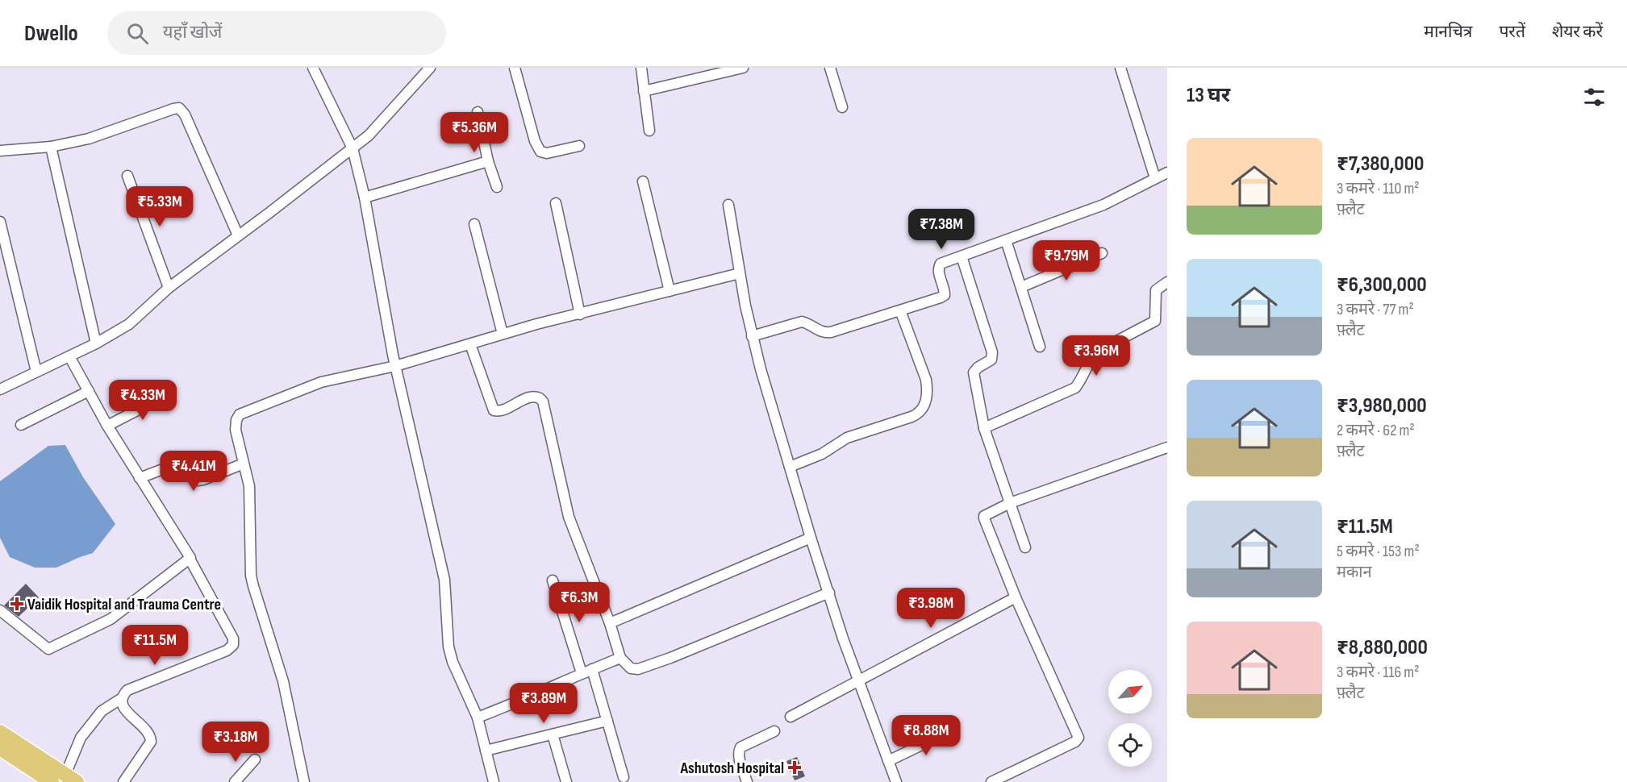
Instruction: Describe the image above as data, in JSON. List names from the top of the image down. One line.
{"places":{"health":["Vaidik Hospital and Trauma Centre","Ashutosh Hospital"]},"north":"top right","page":{"header":"Dwello","search":"यहाँ खोजें","nav":["मानचित्र","परतें","शेयर करें"],"heading":"13 घर","price":["₹5.36M","₹5.33M","₹7.38M","₹9.79M","₹3.96M","₹4.33M","₹4.41M","₹6.3M","₹3.98M","₹11.5M","₹3.89M","₹8.88M","₹3.18M"],"list":[{"name":"₹7,380,000","note":"3 कमरे · 110 m² · फ़्लैट"},{"name":"₹6,300,000","note":"3 कमरे · 77 m² · फ़्लैट"},{"name":"₹3,980,000","note":"2 कमरे · 62 m² · फ़्लैट"},{"name":"₹11.5M","note":"5 कमरे · 153 m² · मकान"},{"name":"₹8,880,000","note":"3 कमरे · 116 m² · फ़्लैट"}]}}
